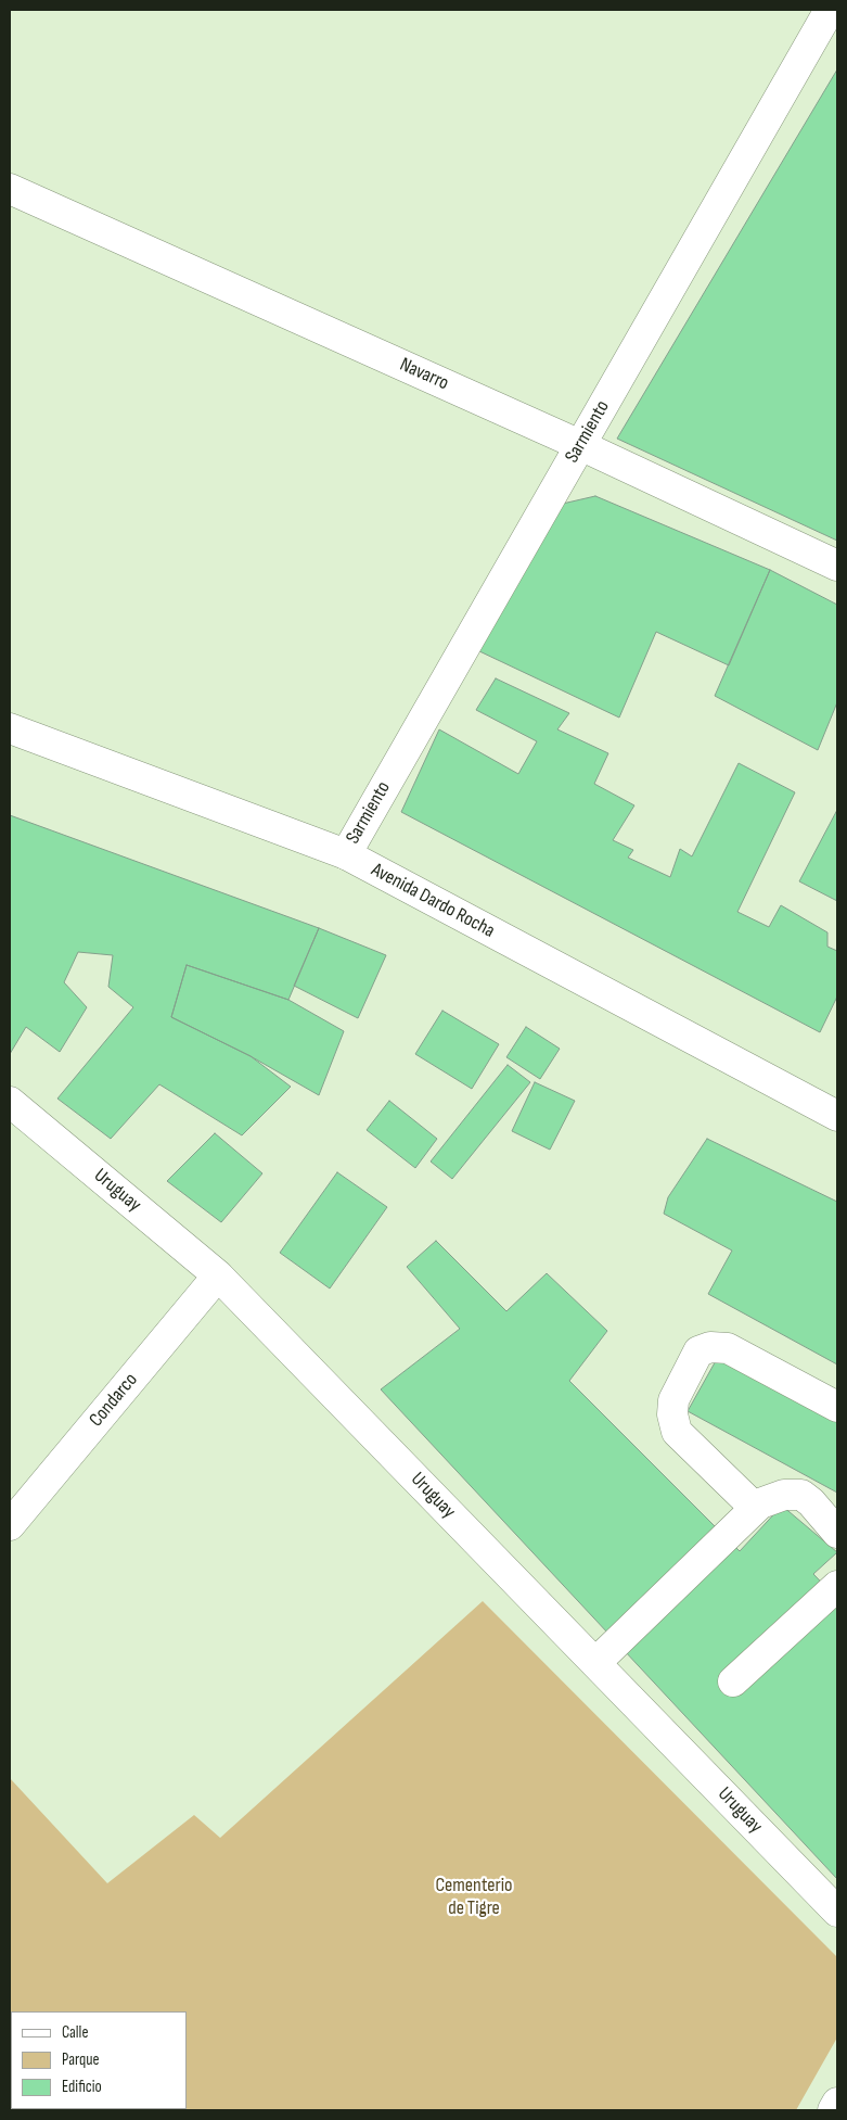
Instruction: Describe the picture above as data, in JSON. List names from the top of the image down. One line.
{"streets":{"street":["Navarro","Sarmiento","Avenida Dardo Rocha","Uruguay","Condarco"]},"crossings":[["Navarro","Sarmiento"],["Sarmiento","Avenida Dardo Rocha"],["Uruguay","Condarco"]],"parks":["Cementerio de Tigre"],"legend":["Calle","Parque","Edificio"]}
